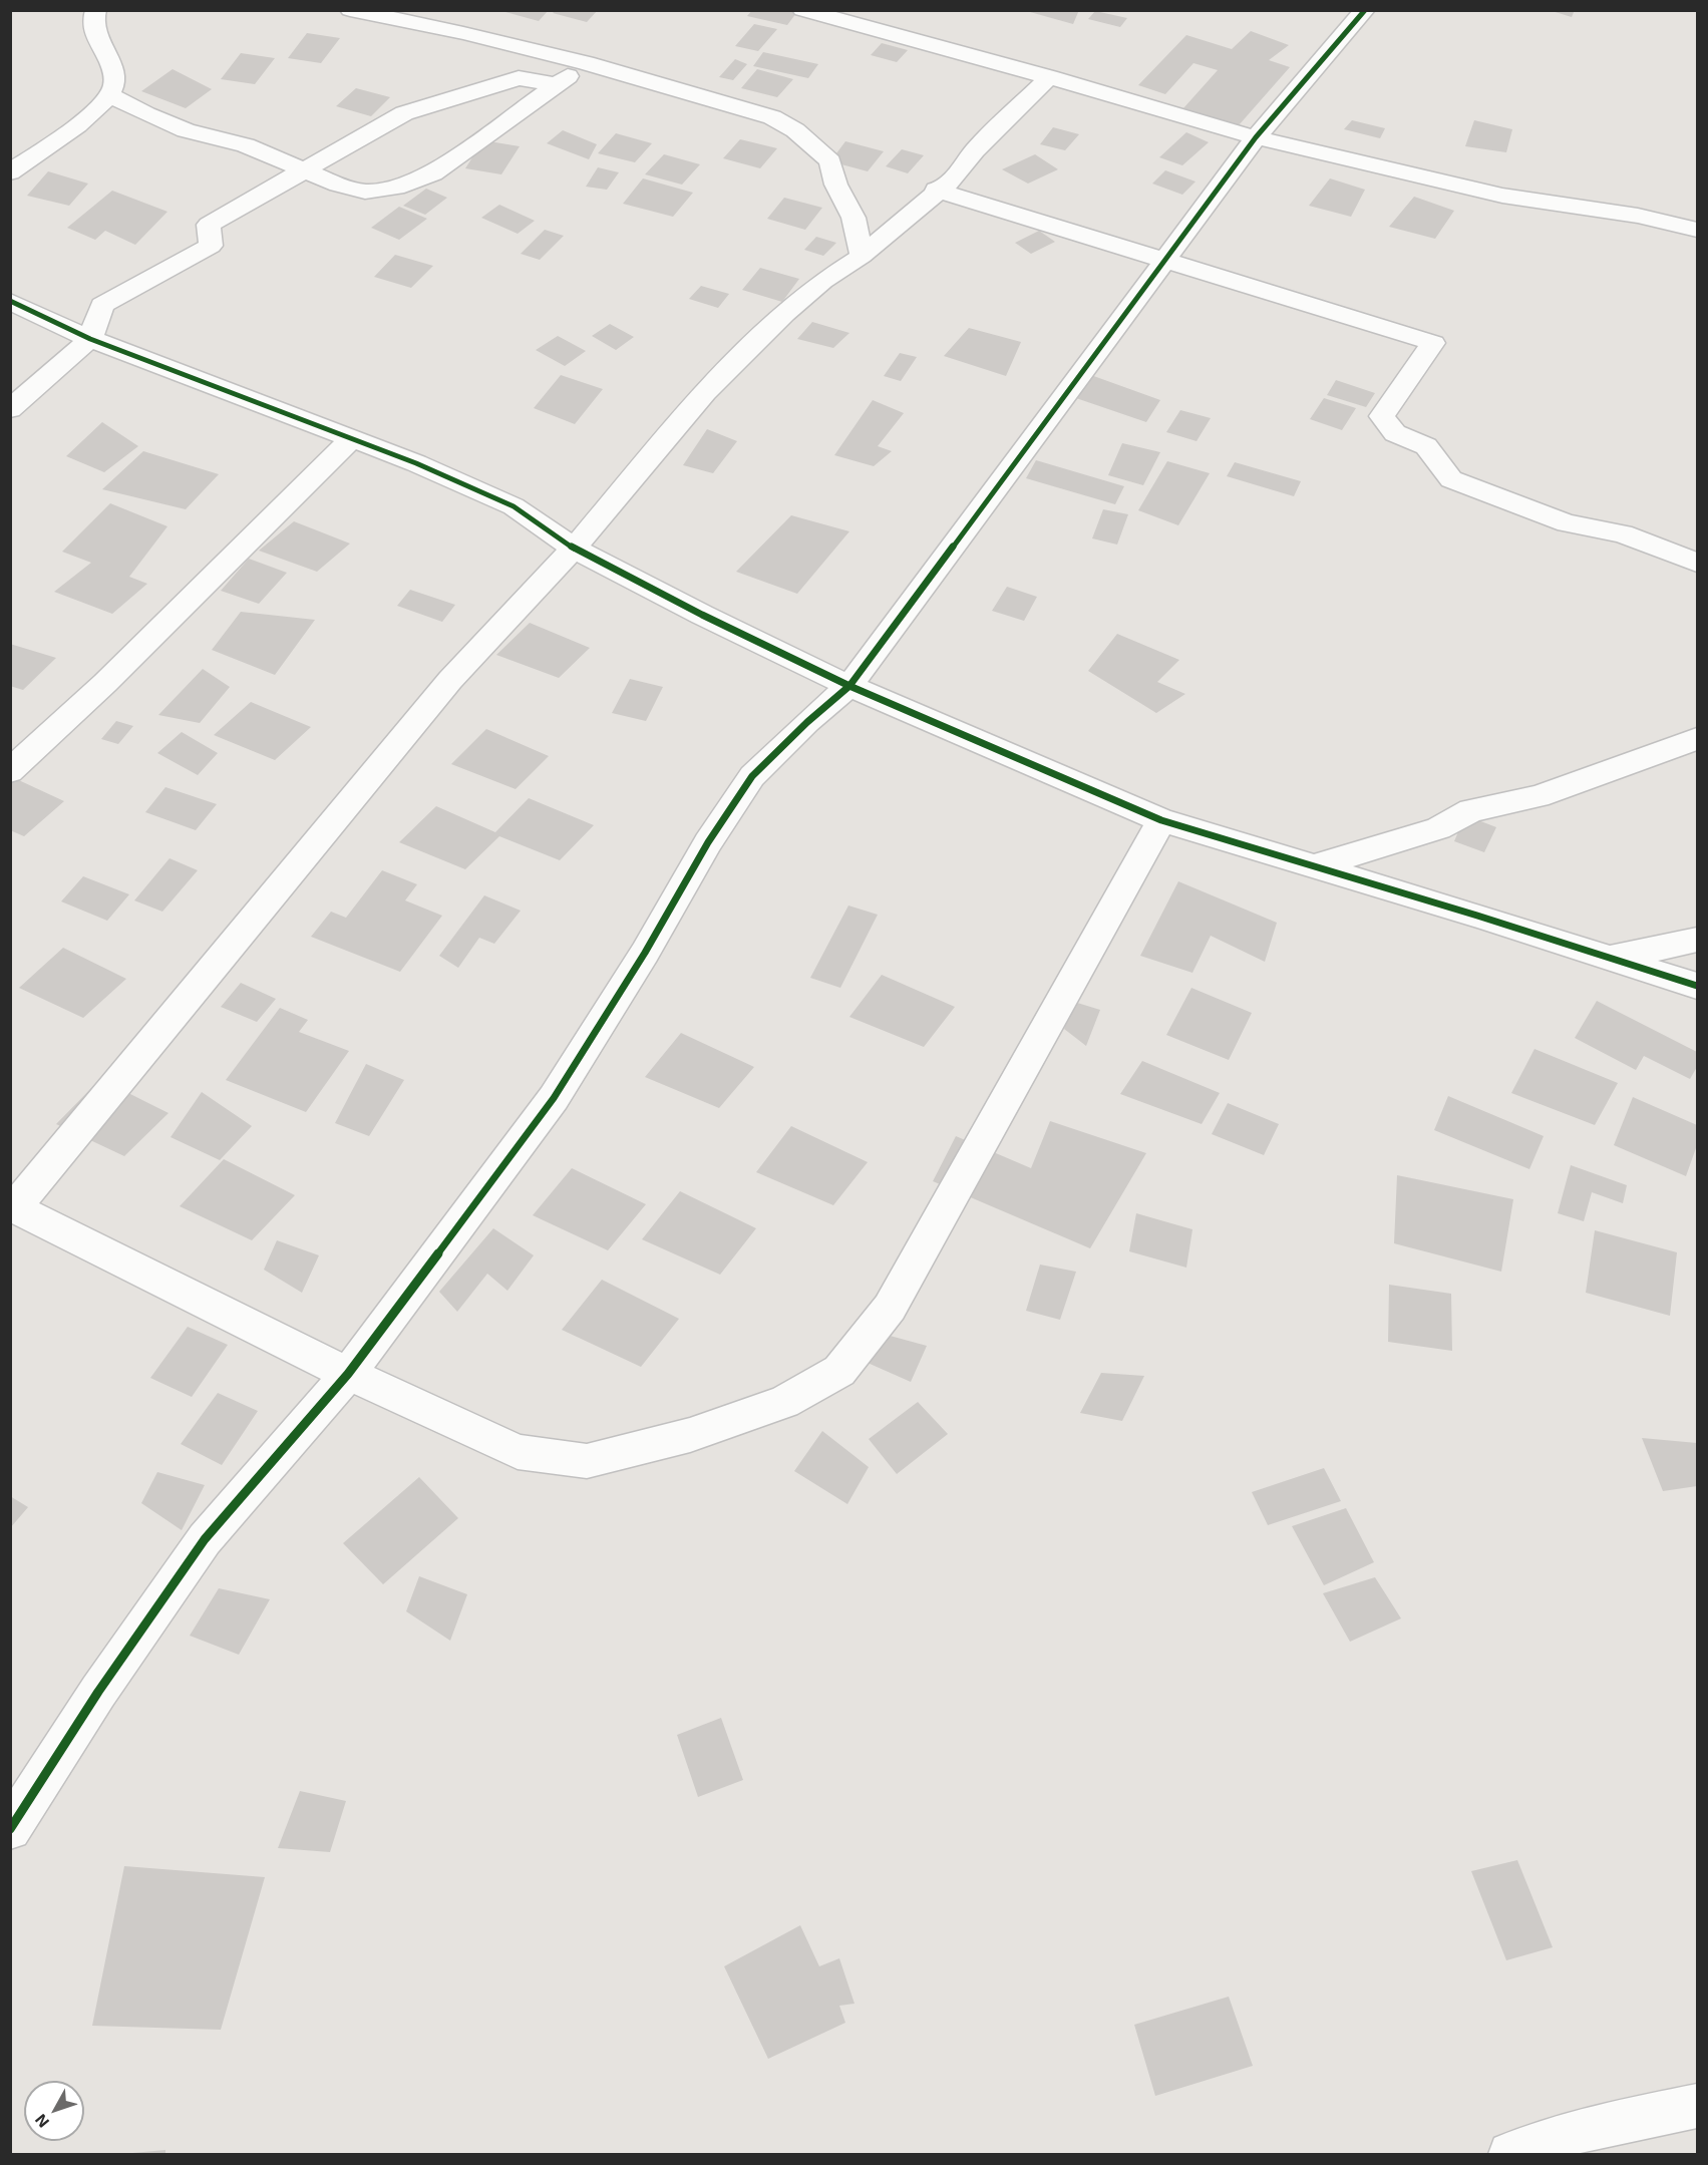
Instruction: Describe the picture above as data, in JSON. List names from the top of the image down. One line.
{"north":"bottom left"}
